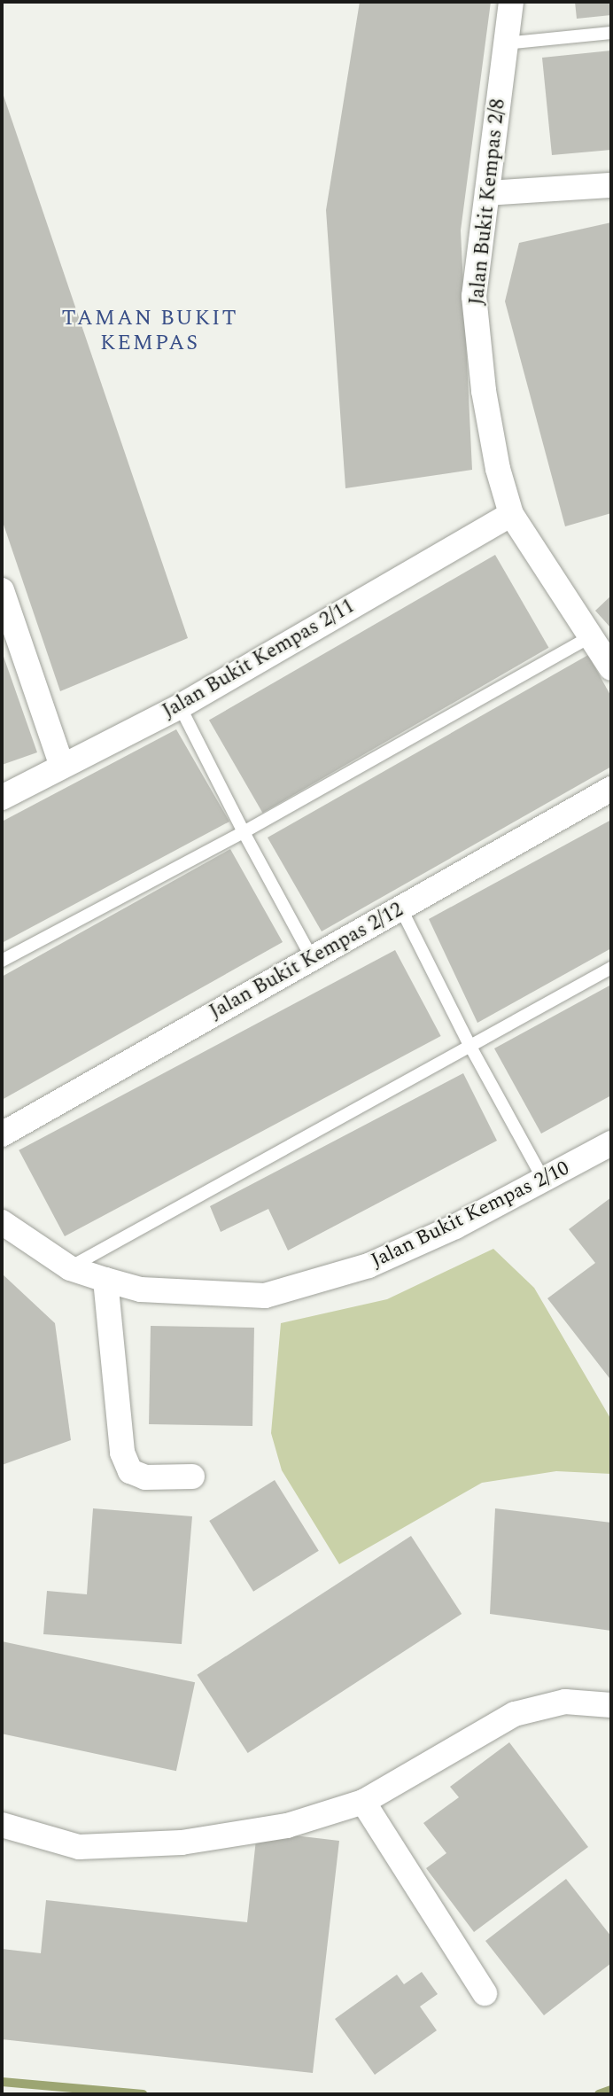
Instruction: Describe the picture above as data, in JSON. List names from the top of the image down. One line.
{"streets":{"street":["Jalan Bukit Kempas 2/8","Jalan Bukit Kempas 2/11","Jalan Bukit Kempas 2/12","Jalan Bukit Kempas 2/10"]},"crossings":[["Jalan Bukit Kempas 2/8","Jalan Bukit Kempas 2/11"]],"districts":["TAMAN BUKIT KEMPAS"]}
